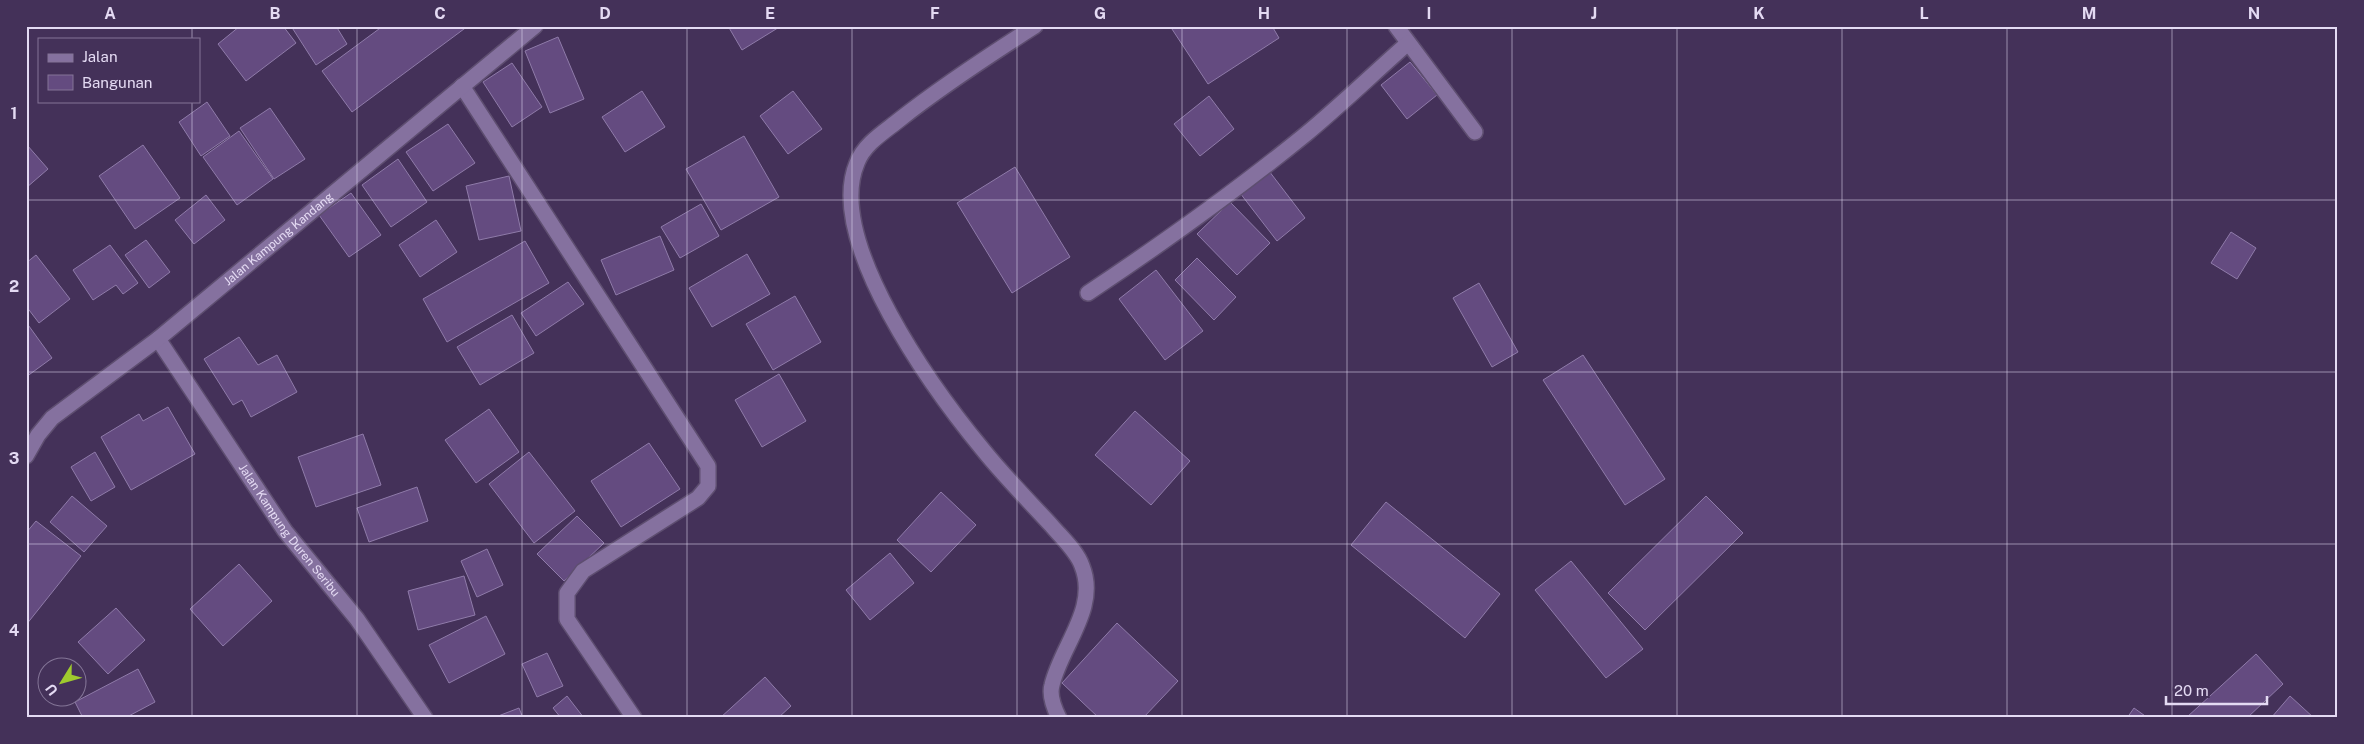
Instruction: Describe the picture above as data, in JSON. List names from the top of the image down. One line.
{"streets":{"street":["Jalan Kampung Kandang","Jalan Kampung Duren Seribu"]},"crossings":[["Jalan Kampung Kandang","Jalan Kampung Duren Seribu"]],"legend":["Jalan","Bangunan"],"scale_bar":"20 m","north":"bottom left","grid":{"columns":["A","B","C","D","E","F","G","H","I","J","K","L","M","N"],"rows":["1","2","3","4"]}}
